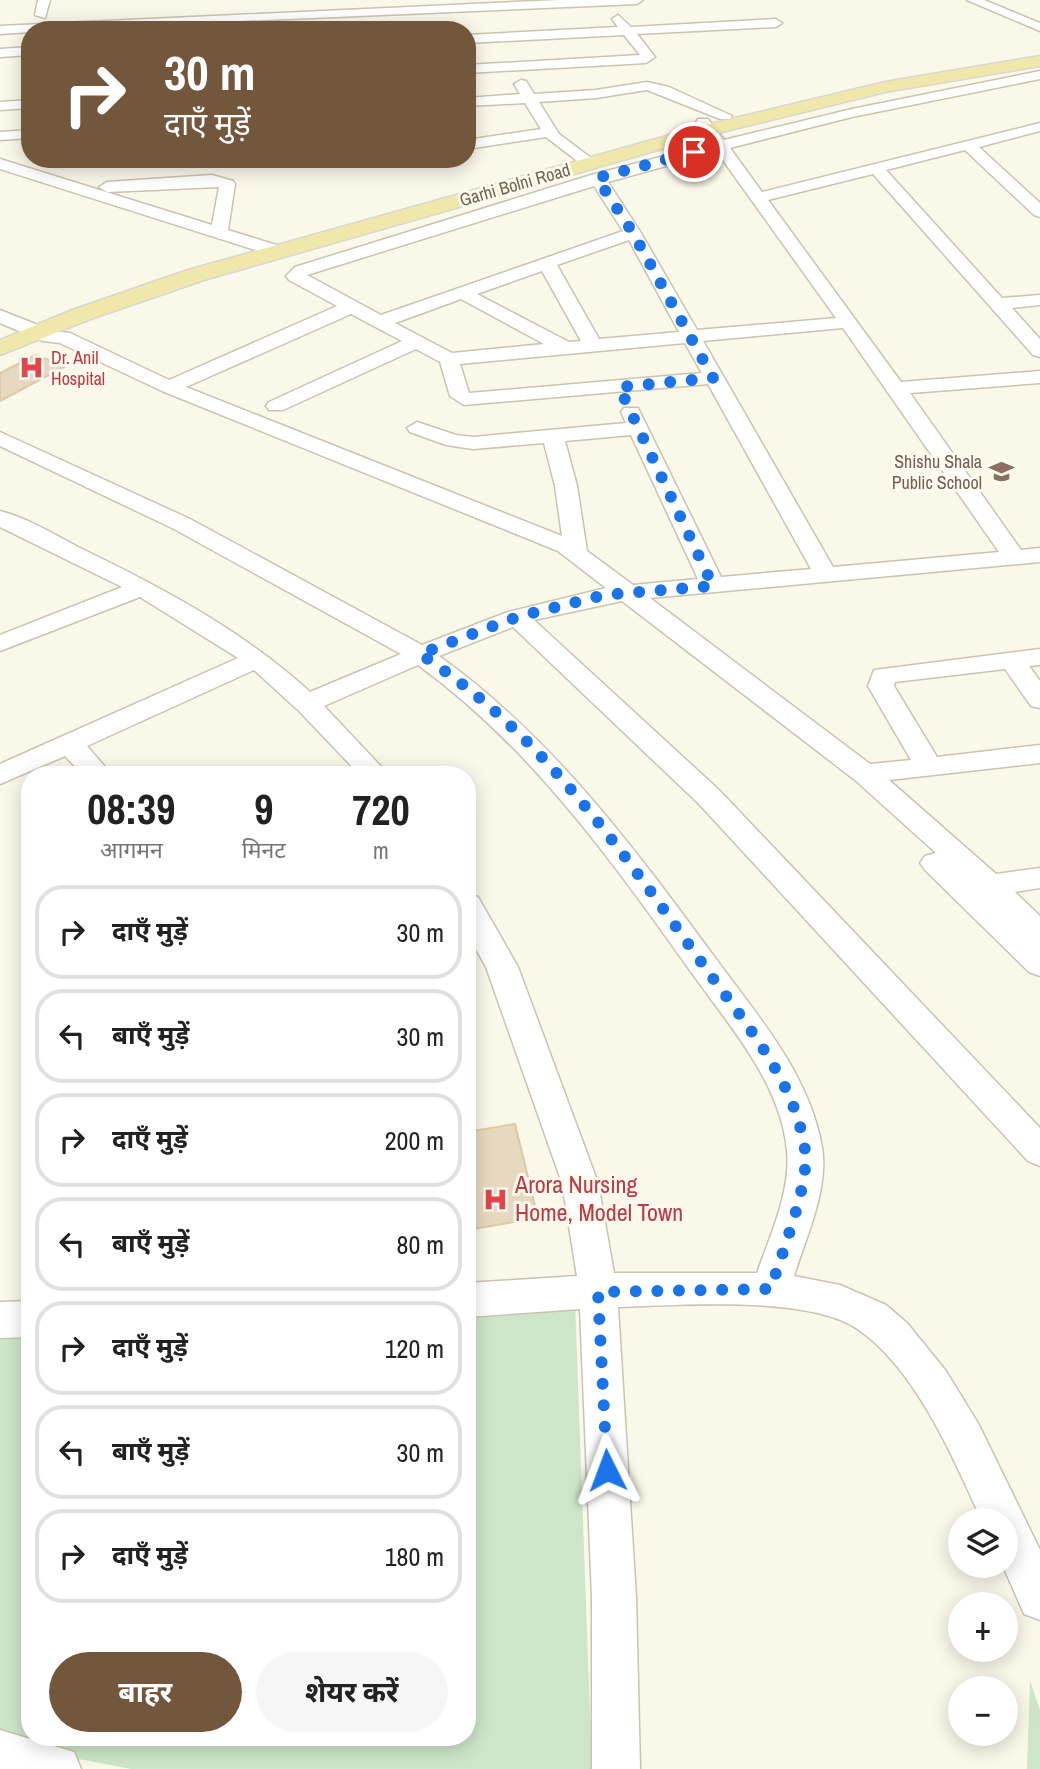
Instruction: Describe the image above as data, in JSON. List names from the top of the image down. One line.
{"streets":{"main road":["Garhi Bolni Road"]},"places":{"hospital":["Dr. Anil Hospital","Arora Nursing Home, Model Town"],"school or university":["Shishu Shala Public School"]},"page":{"turn":["30 m","दाएँ मुड़ें"],"eta":["08:39","आगमन","9","मिनट","720","m"],"list":[{"name":"दाएँ मुड़ें","value":"30 m"},{"name":"बाएँ मुड़ें","value":"30 m"},{"name":"दाएँ मुड़ें","value":"200 m"},{"name":"बाएँ मुड़ें","value":"80 m"},{"name":"दाएँ मुड़ें","value":"120 m"},{"name":"बाएँ मुड़ें","value":"30 m"},{"name":"दाएँ मुड़ें","value":"180 m"}],"map_buttons":["+","−"],"buttons":["बाहर","शेयर करें"]}}
